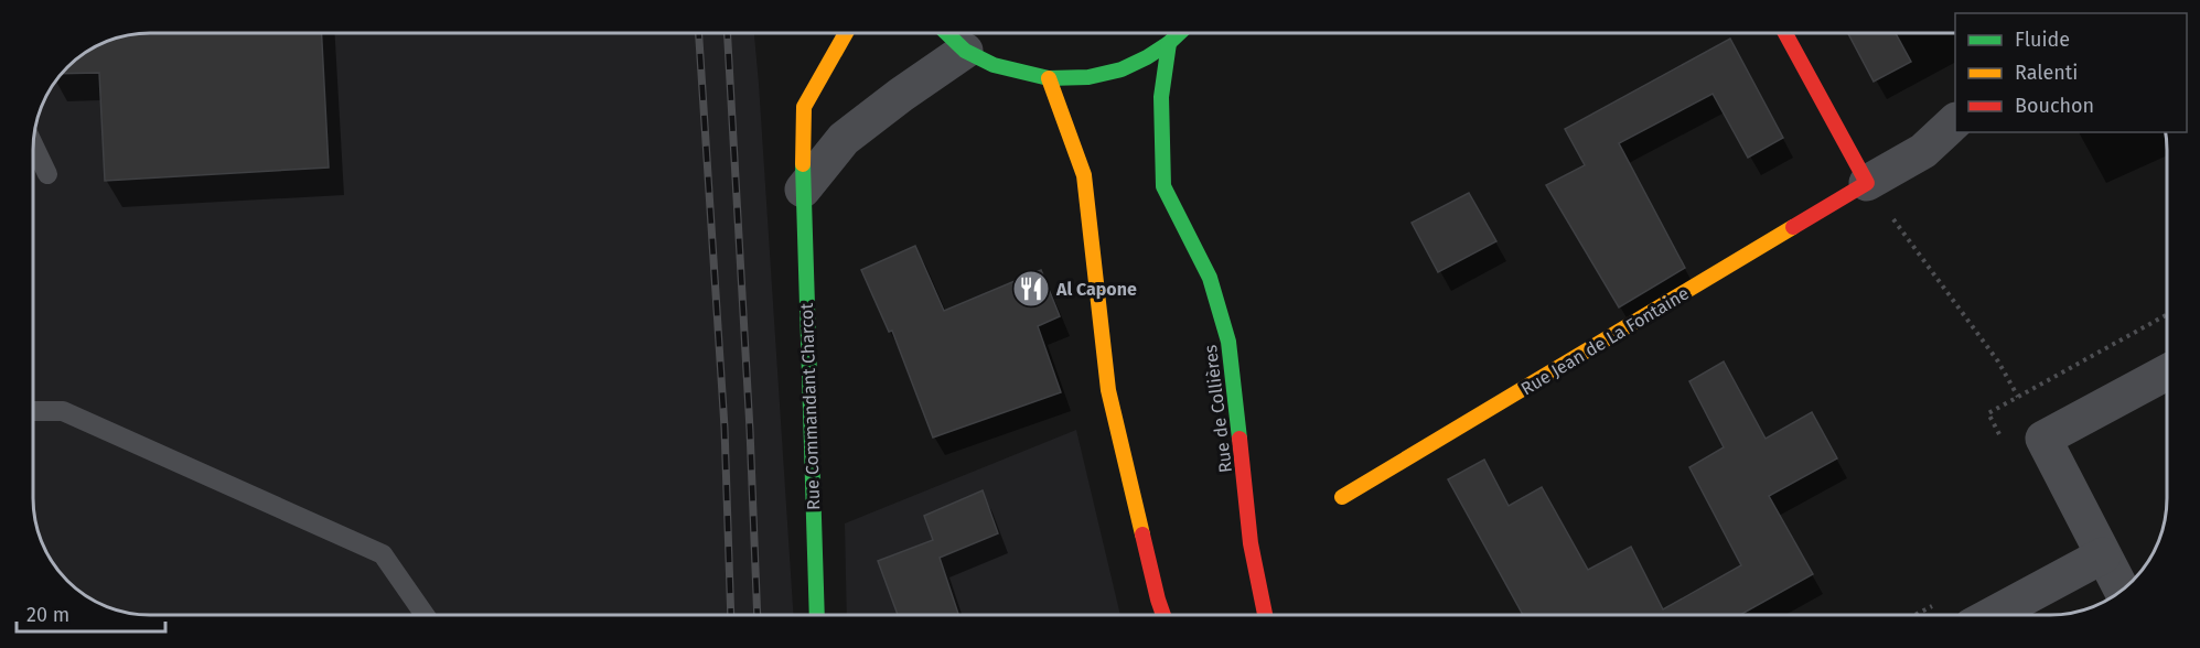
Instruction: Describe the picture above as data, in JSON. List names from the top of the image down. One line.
{"streets":{"main road":["Rue Jean de La Fontaine","Rue Commandant Charcot","Rue de Collières"]},"places":{"restaurant":["Al Capone"]},"legend":["Fluide","Ralenti","Bouchon"],"scale_bar":"20 m"}
